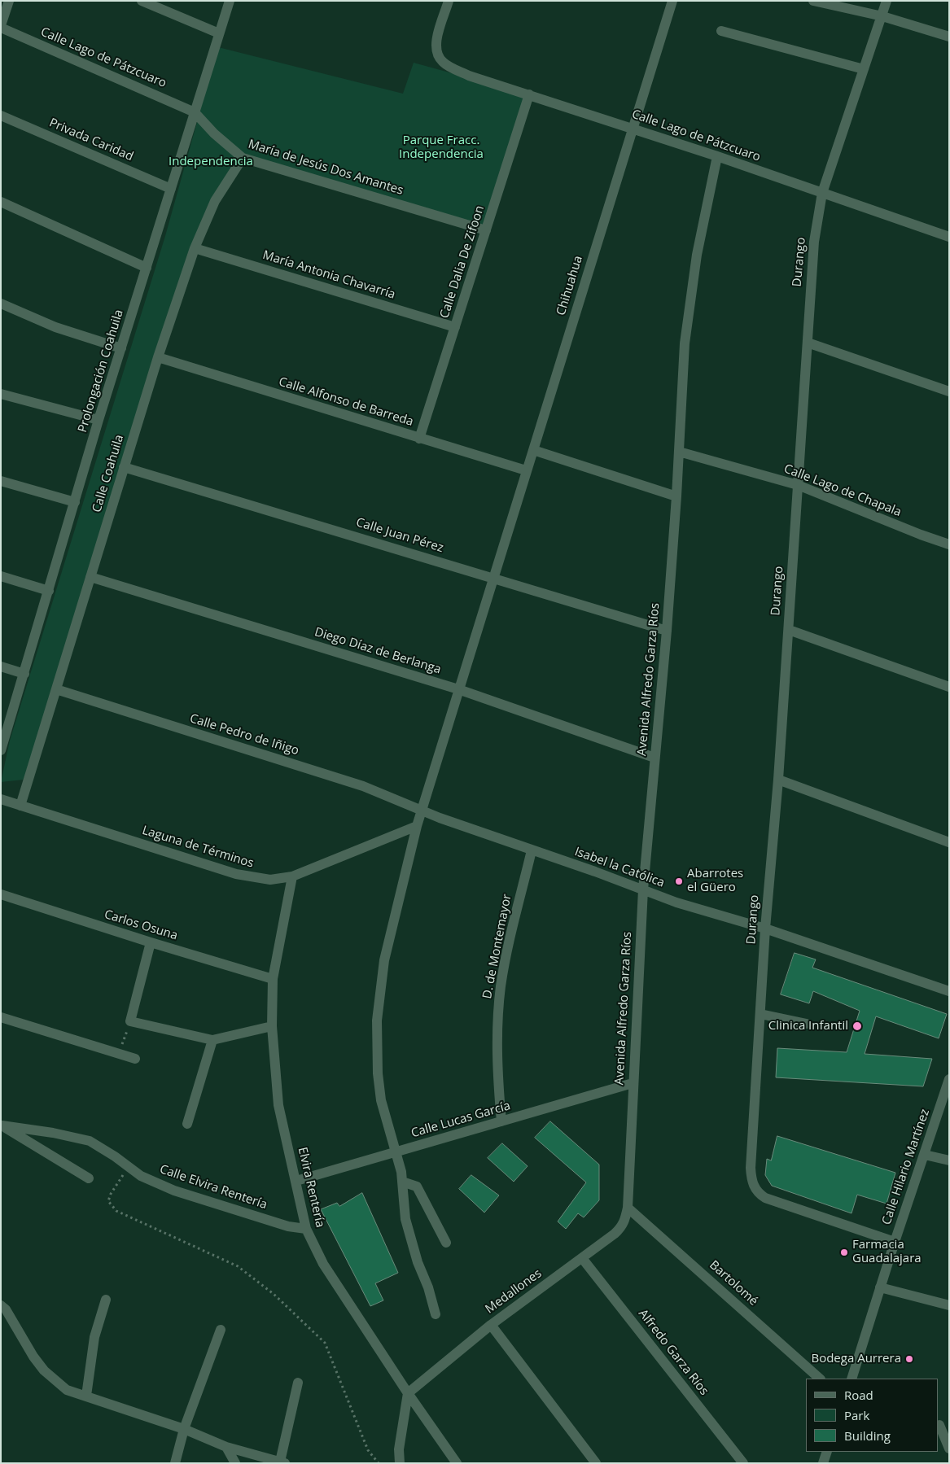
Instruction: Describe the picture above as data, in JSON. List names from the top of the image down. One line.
{"streets":{"street":["Calle Lago de Pátzcuaro","Privada Caridad","María de Jesús Dos Amantes","Calle Dalia De Zifoon","Durango","María Antonia Chavarría","Chihuahua","Prolongación Coahuila","Calle Alfonso de Barreda","Calle Coahuila","Calle Lago de Chapala","Calle Juan Pérez","Diego Díaz de Berlanga","Avenida Alfredo Garza Ríos","Calle Pedro de Iñigo","Laguna de Términos","Isabel la Católica","Carlos Osuna","D. de Montemayor","Calle Lucas García","Calle Hilario Martínez","Calle Elvira Rentería","Elvira Rentería","Bartolomé","Medallones","Alfredo Garza Ríos"]},"crossings":[["Calle Lago de Pátzcuaro","María de Jesús Dos Amantes"],["Calle Lago de Pátzcuaro","Calle Dalia De Zifoon"],["Calle Lago de Pátzcuaro","Durango"],["Calle Lago de Pátzcuaro","Chihuahua"],["Calle Lago de Pátzcuaro","Prolongación Coahuila"],["Calle Lago de Pátzcuaro","Avenida Alfredo Garza Ríos"],["Privada Caridad","Prolongación Coahuila"],["María de Jesús Dos Amantes","Calle Dalia De Zifoon"],["María de Jesús Dos Amantes","Prolongación Coahuila"],["María de Jesús Dos Amantes","Calle Coahuila"],["Calle Dalia De Zifoon","María Antonia Chavarría"],["Calle Dalia De Zifoon","Calle Alfonso de Barreda"],["Durango","Calle Lago de Chapala"],["Durango","Isabel la Católica"],["Durango","Calle Hilario Martínez"],["María Antonia Chavarría","Calle Coahuila"],["Chihuahua","Calle Alfonso de Barreda"],["Chihuahua","Calle Juan Pérez"],["Chihuahua","Diego Díaz de Berlanga"],["Chihuahua","Calle Pedro de Iñigo"],["Chihuahua","Isabel la Católica"],["Calle Alfonso de Barreda","Calle Coahuila"],["Calle Coahuila","Calle Juan Pérez"],["Calle Coahuila","Diego Díaz de Berlanga"],["Calle Coahuila","Calle Pedro de Iñigo"],["Calle Coahuila","Laguna de Términos"],["Calle Lago de Chapala","Avenida Alfredo Garza Ríos"],["Calle Juan Pérez","Avenida Alfredo Garza Ríos"],["Diego Díaz de Berlanga","Avenida Alfredo Garza Ríos"],["Avenida Alfredo Garza Ríos","Isabel la Católica"],["Avenida Alfredo Garza Ríos","Calle Lucas García"],["Avenida Alfredo Garza Ríos","Bartolomé"],["Avenida Alfredo Garza Ríos","Medallones"],["Calle Pedro de Iñigo","Isabel la Católica"],["Laguna de Términos","Elvira Rentería"],["Isabel la Católica","D. de Montemayor"],["Carlos Osuna","Elvira Rentería"],["D. de Montemayor","Calle Lucas García"],["Calle Lucas García","Elvira Rentería"],["Calle Elvira Rentería","Elvira Rentería"],["Elvira Rentería","Medallones"],["Bartolomé","Medallones"],["Medallones","Alfredo Garza Ríos"]],"parks":["Parque Fracc. Independencia","Independencia"],"places":["Abarrotes el Güero","Clinica Infantil","Farmacia Guadalajara","Bodega Aurrera"],"legend":["Road","Park","Building"]}
